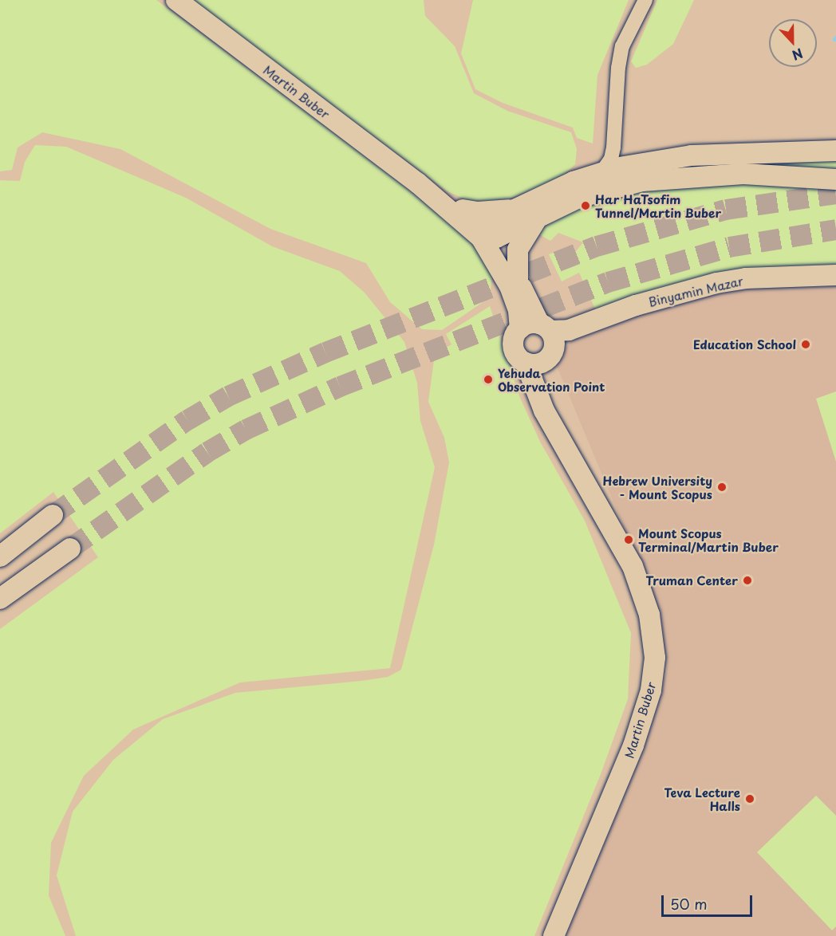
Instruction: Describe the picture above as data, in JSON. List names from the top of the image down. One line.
{"streets":{"street":["Martin Buber","Binyamin Mazar"]},"crossings":[["Martin Buber","Binyamin Mazar"]],"places":["Har HaTsofim Tunnel/Martin Buber","Education School","Yehuda Observation Point","Hebrew University - Mount Scopus","Mount Scopus Terminal/Martin Buber","Truman Center","Teva Lecture Halls"],"scale_bar":"50 m","north":"bottom"}
